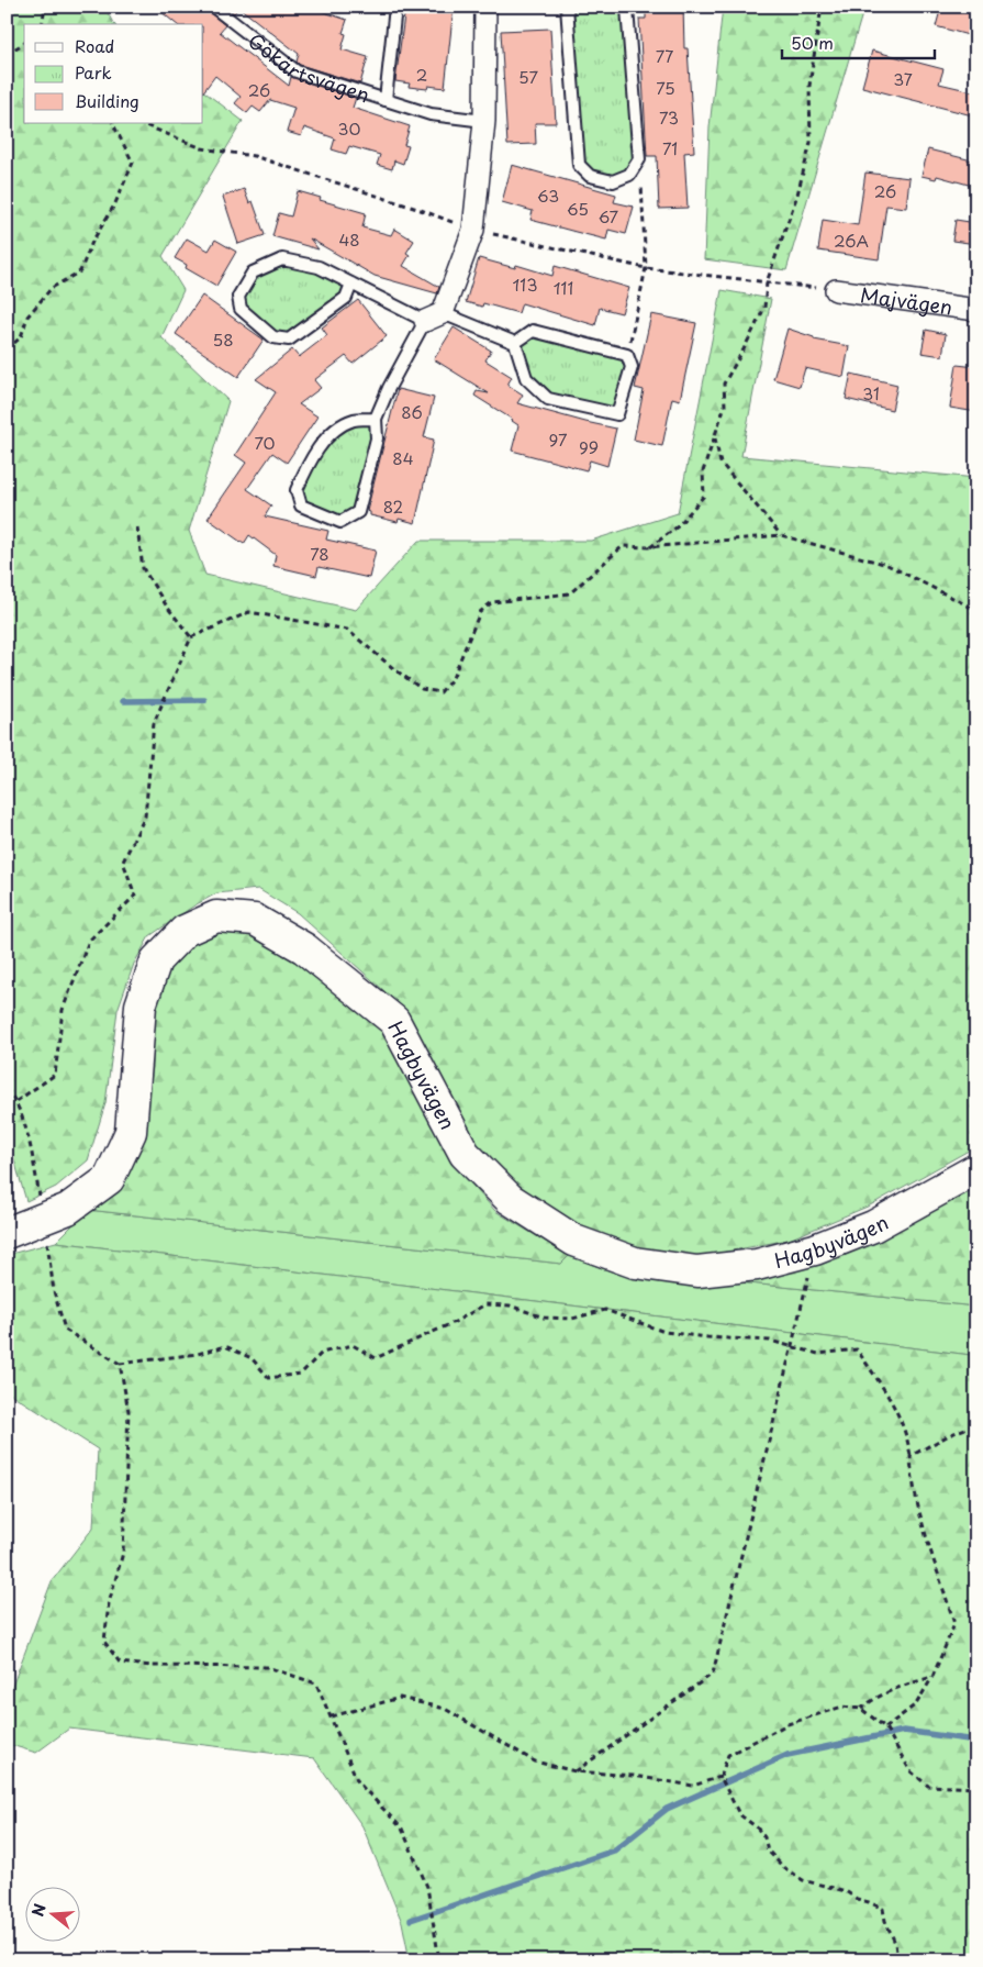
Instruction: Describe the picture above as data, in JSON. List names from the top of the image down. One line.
{"streets":{"street":["Majvägen","Hagbyvägen"],"lane":["Gökärtsvägen"]},"house_numbers":["77","2","57","37","75","26","73","30","71","26","63","65","67","48","26A","113","111","58","31","86","97","70","99","84","82","78"],"legend":["Road","Park","Building"],"scale_bar":"50 m","north":"left"}
